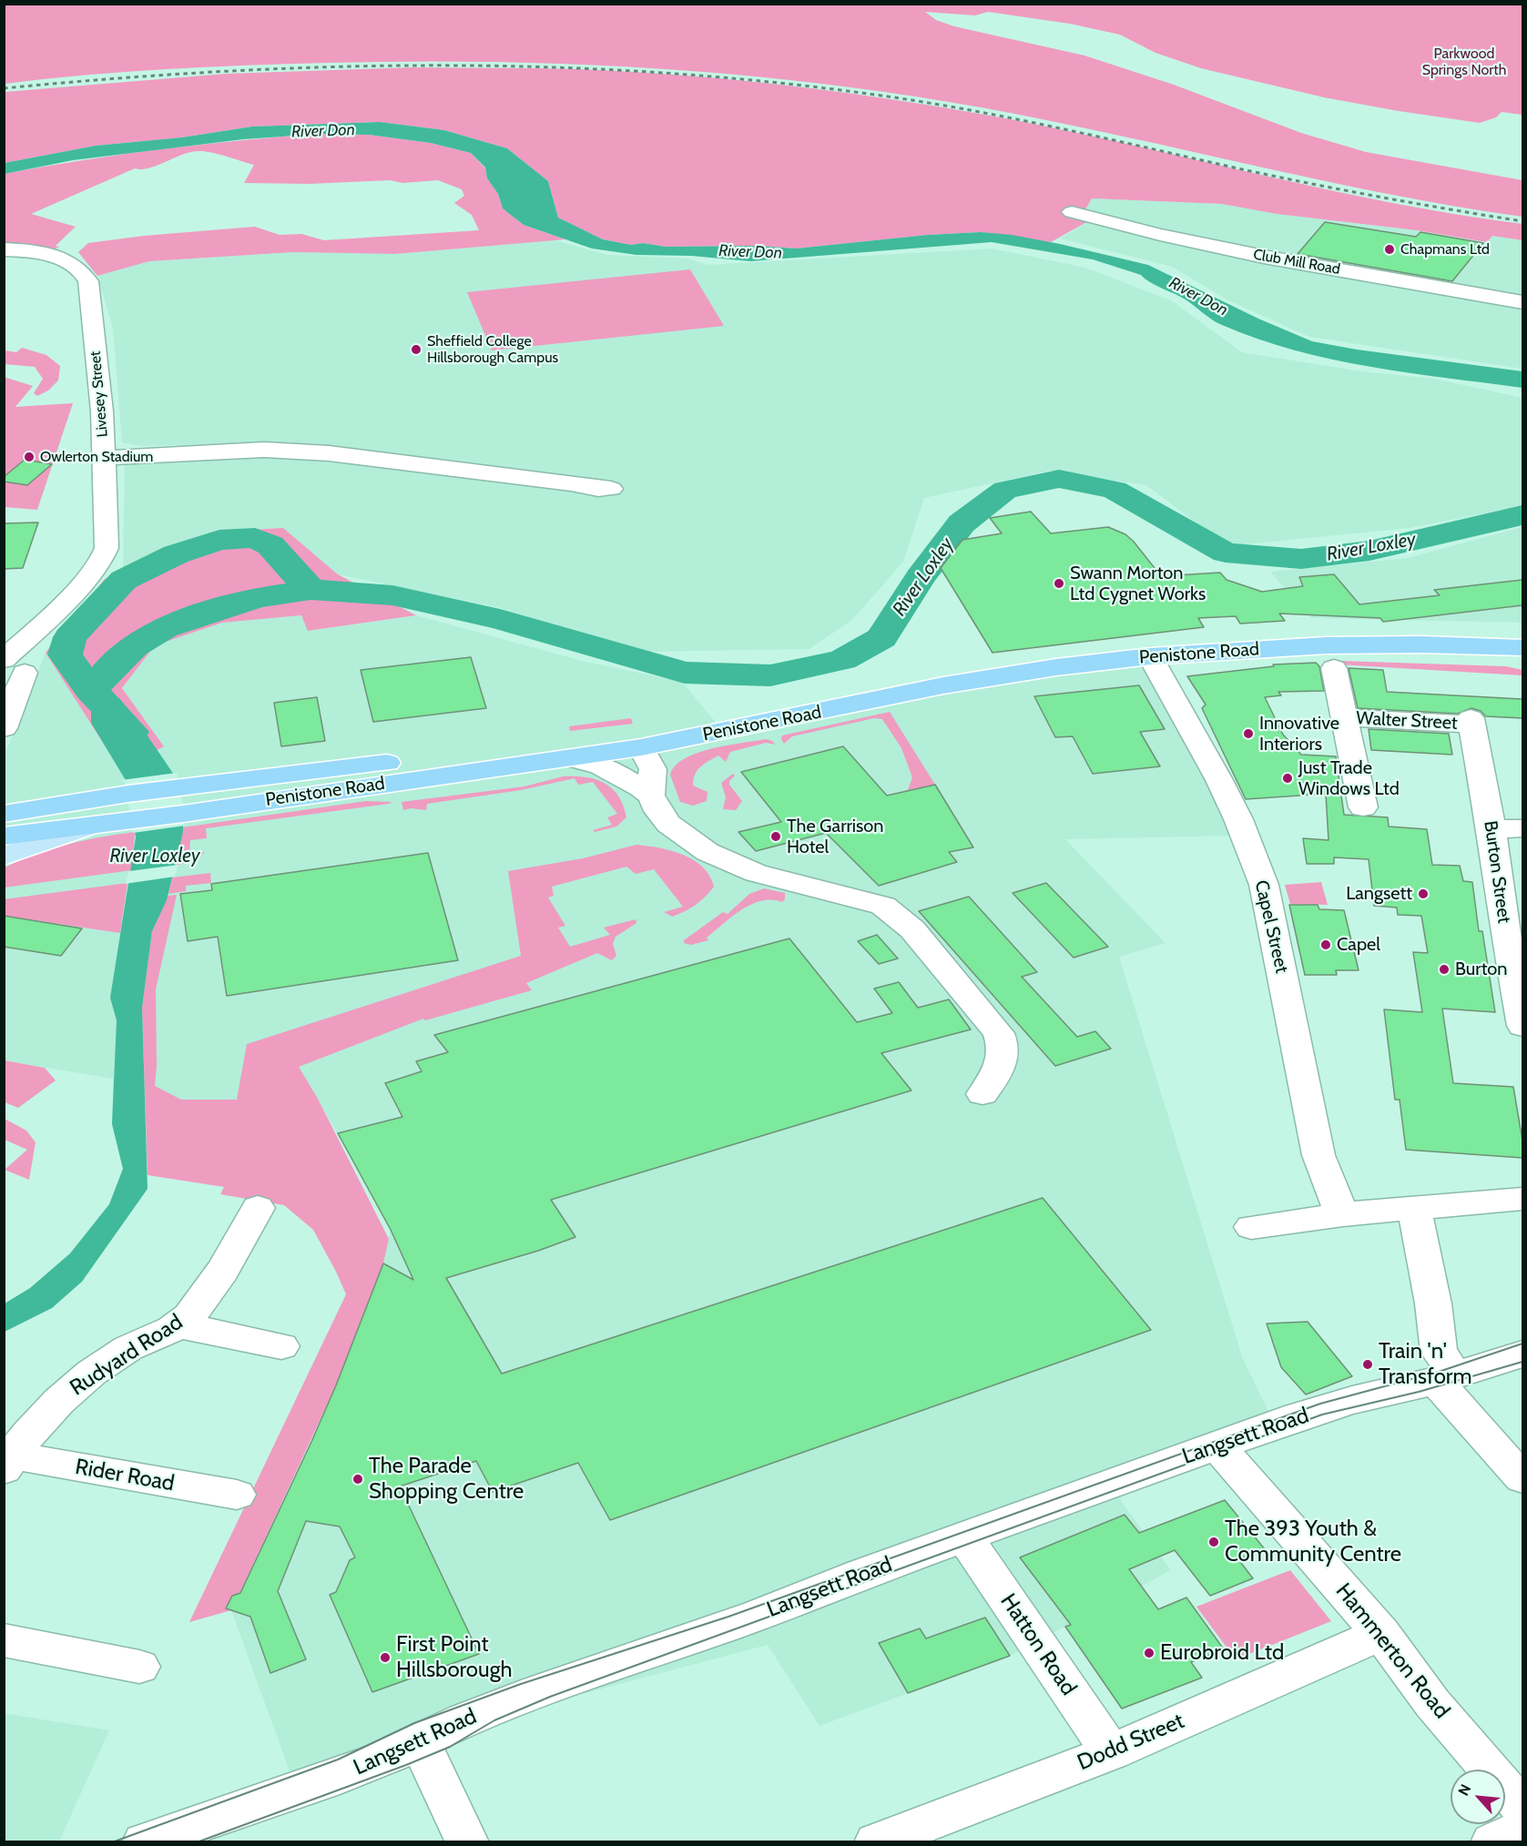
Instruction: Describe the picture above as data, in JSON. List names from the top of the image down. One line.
{"streets":{"highway":["Penistone Road"],"street":["Club Mill Road","Livesey Street","Walter Street","Burton Street","Capel Street","Rudyard Road","Langsett Road","Rider Road","Hatton Road","Hammerton Road","Dodd Street"]},"crossings":[["Penistone Road","Capel Street"],["Walter Street","Burton Street"],["Rudyard Road","Rider Road"],["Langsett Road","Hatton Road"],["Langsett Road","Hammerton Road"],["Hatton Road","Dodd Street"],["Hammerton Road","Dodd Street"]],"water":["River Don","River Loxley"],"parks":["Parkwood Springs North"],"places":["Chapmans Ltd","Sheffield College Hillsborough Campus","Owlerton Stadium","Swann Morton Ltd Cygnet Works","Innovative Interiors","Just Trade Windows Ltd","The Garrison Hotel","Langsett","Capel","Burton","Train 'n' Transform","The Parade Shopping Centre","The 393 Youth & Community Centre","Eurobroid Ltd","First Point Hillsborough"],"north":"top left"}
